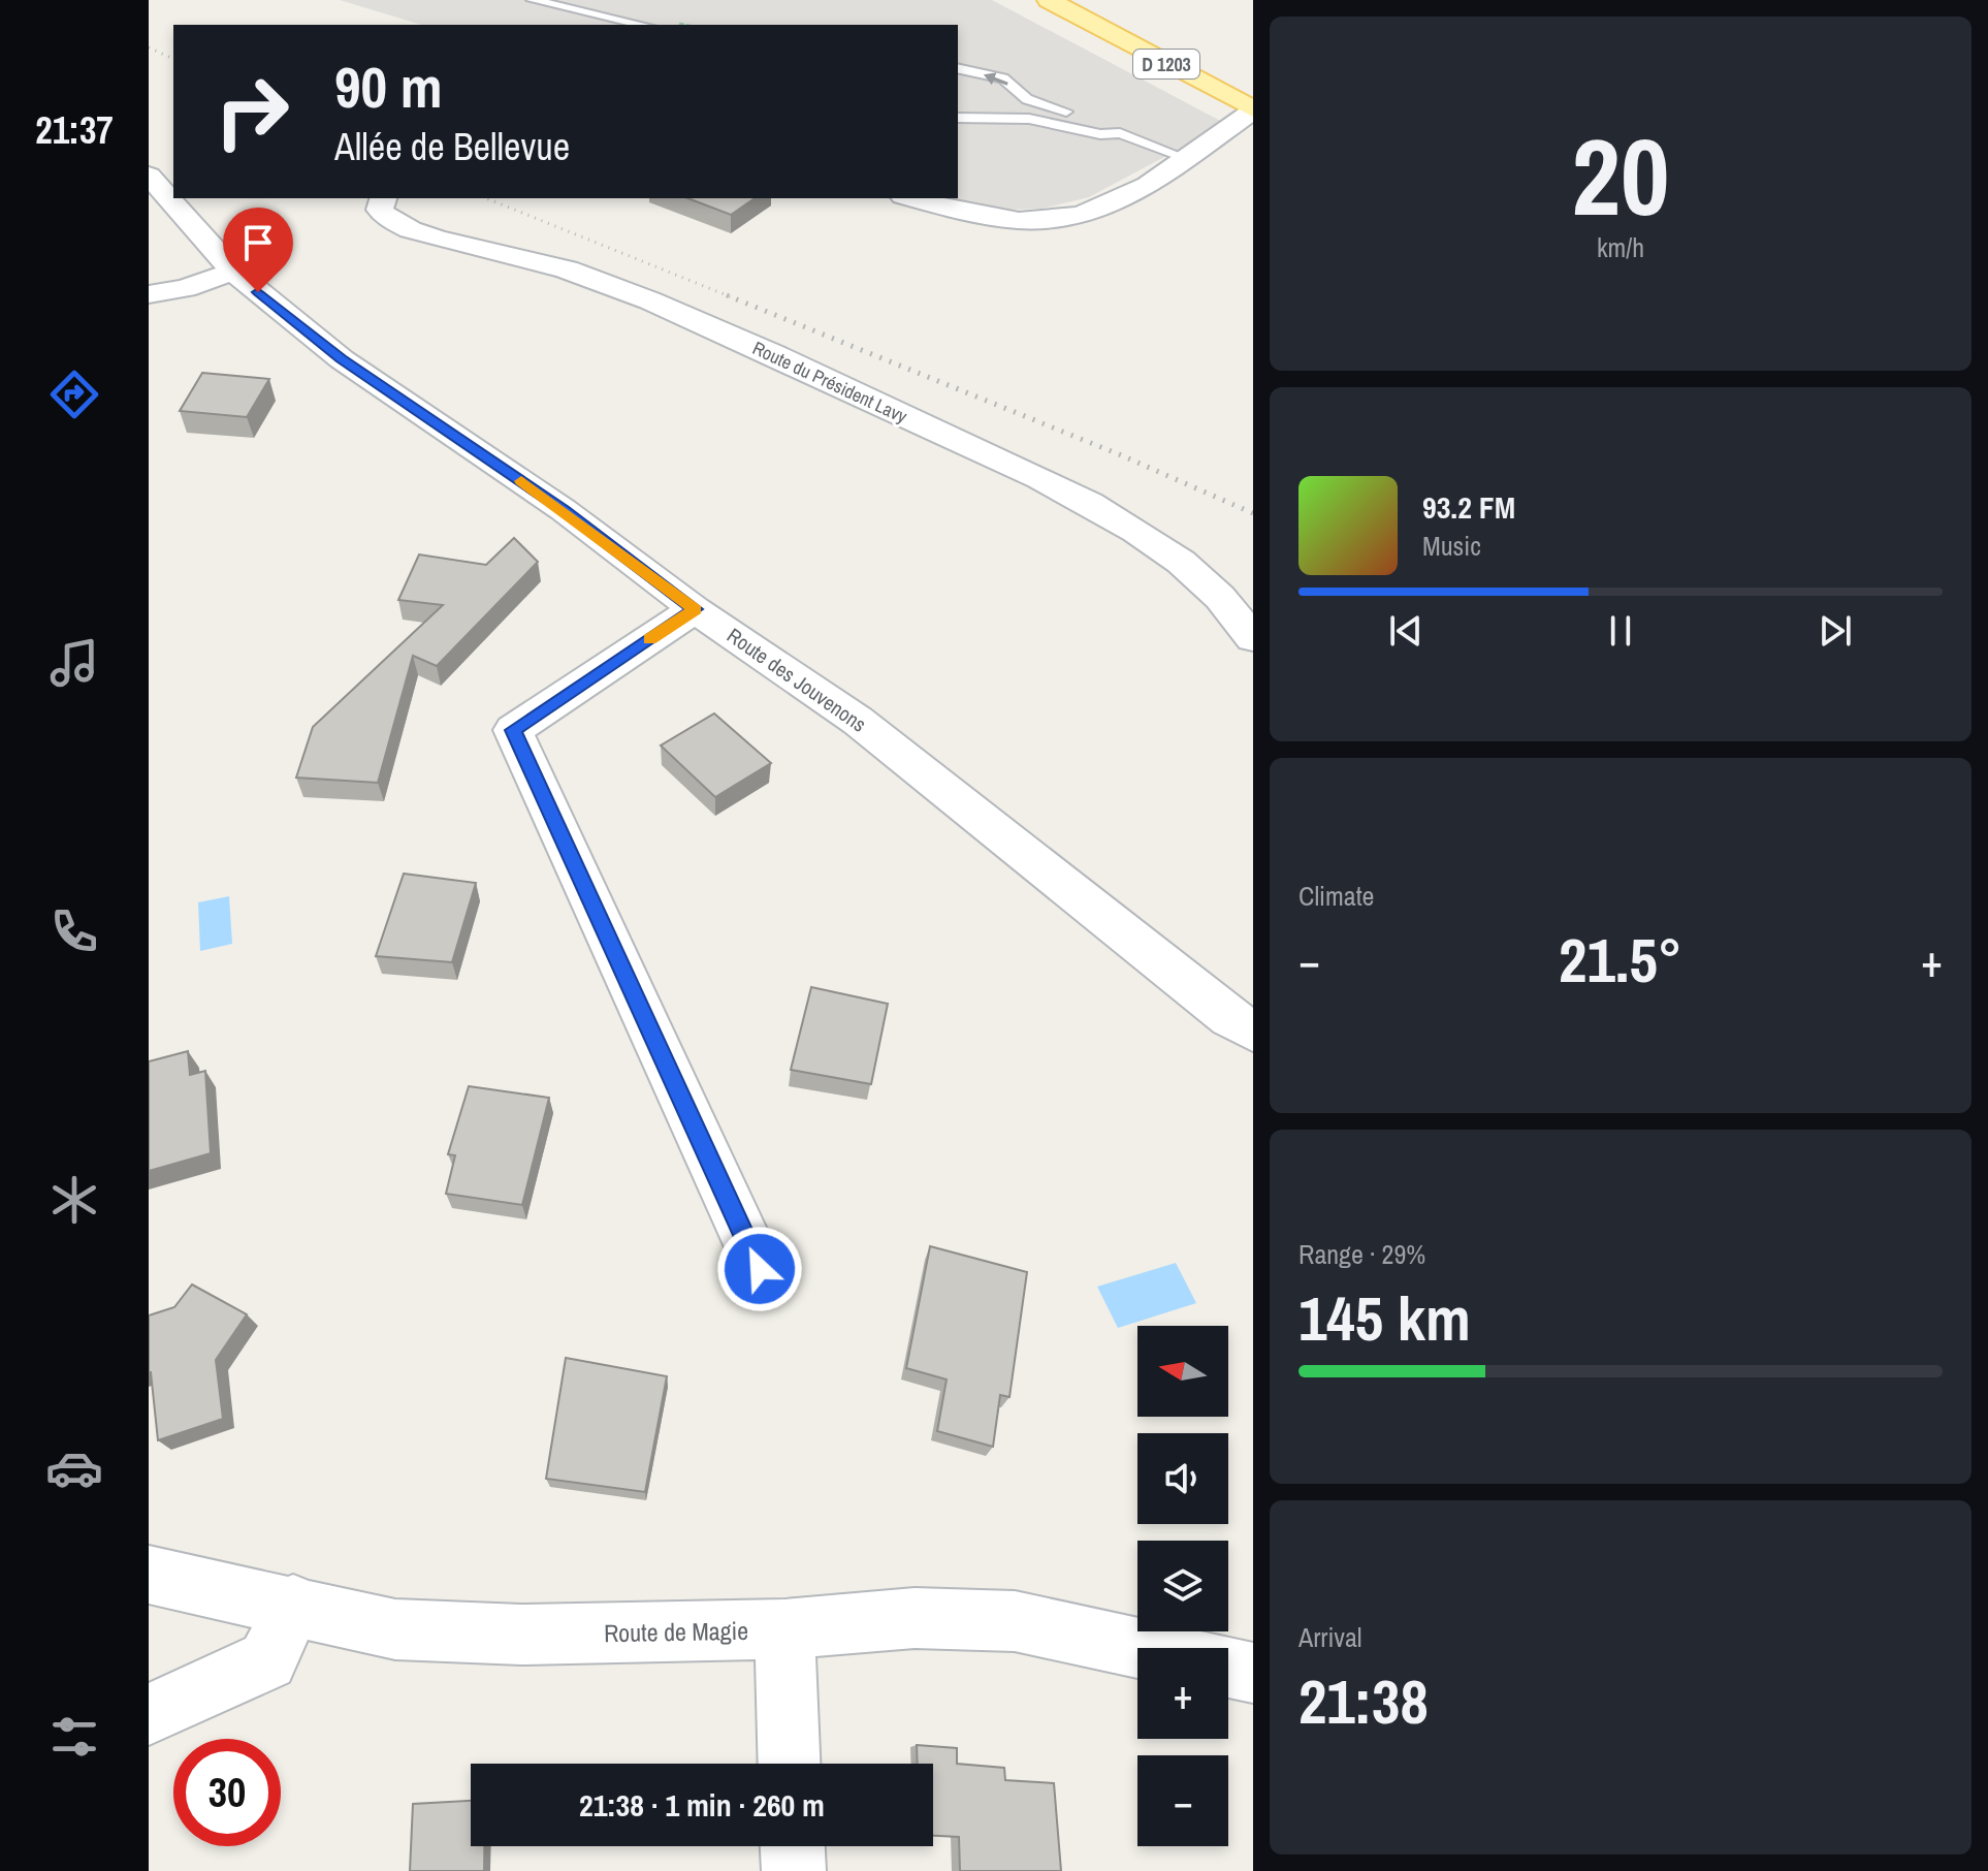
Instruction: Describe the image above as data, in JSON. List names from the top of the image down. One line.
{"streets":{"main road":["D 1203"],"street":["Route du Président Lavy","Route des Jouvenons","Route de Magie"]},"north":"left","page":{"tabs":"21:37","tile":[["20","km/h"],"Climate",["Range · 29%","145 km"],["Arrival","21:38"]],"turn":["90 m","Allée de Bellevue"],"song":["93.2 FM","Music"],"heat":["−","21.5°","+"],"map_buttons":["+","−"],"limit":"30","trip":"21:38 · 1 min · 260 m"}}
